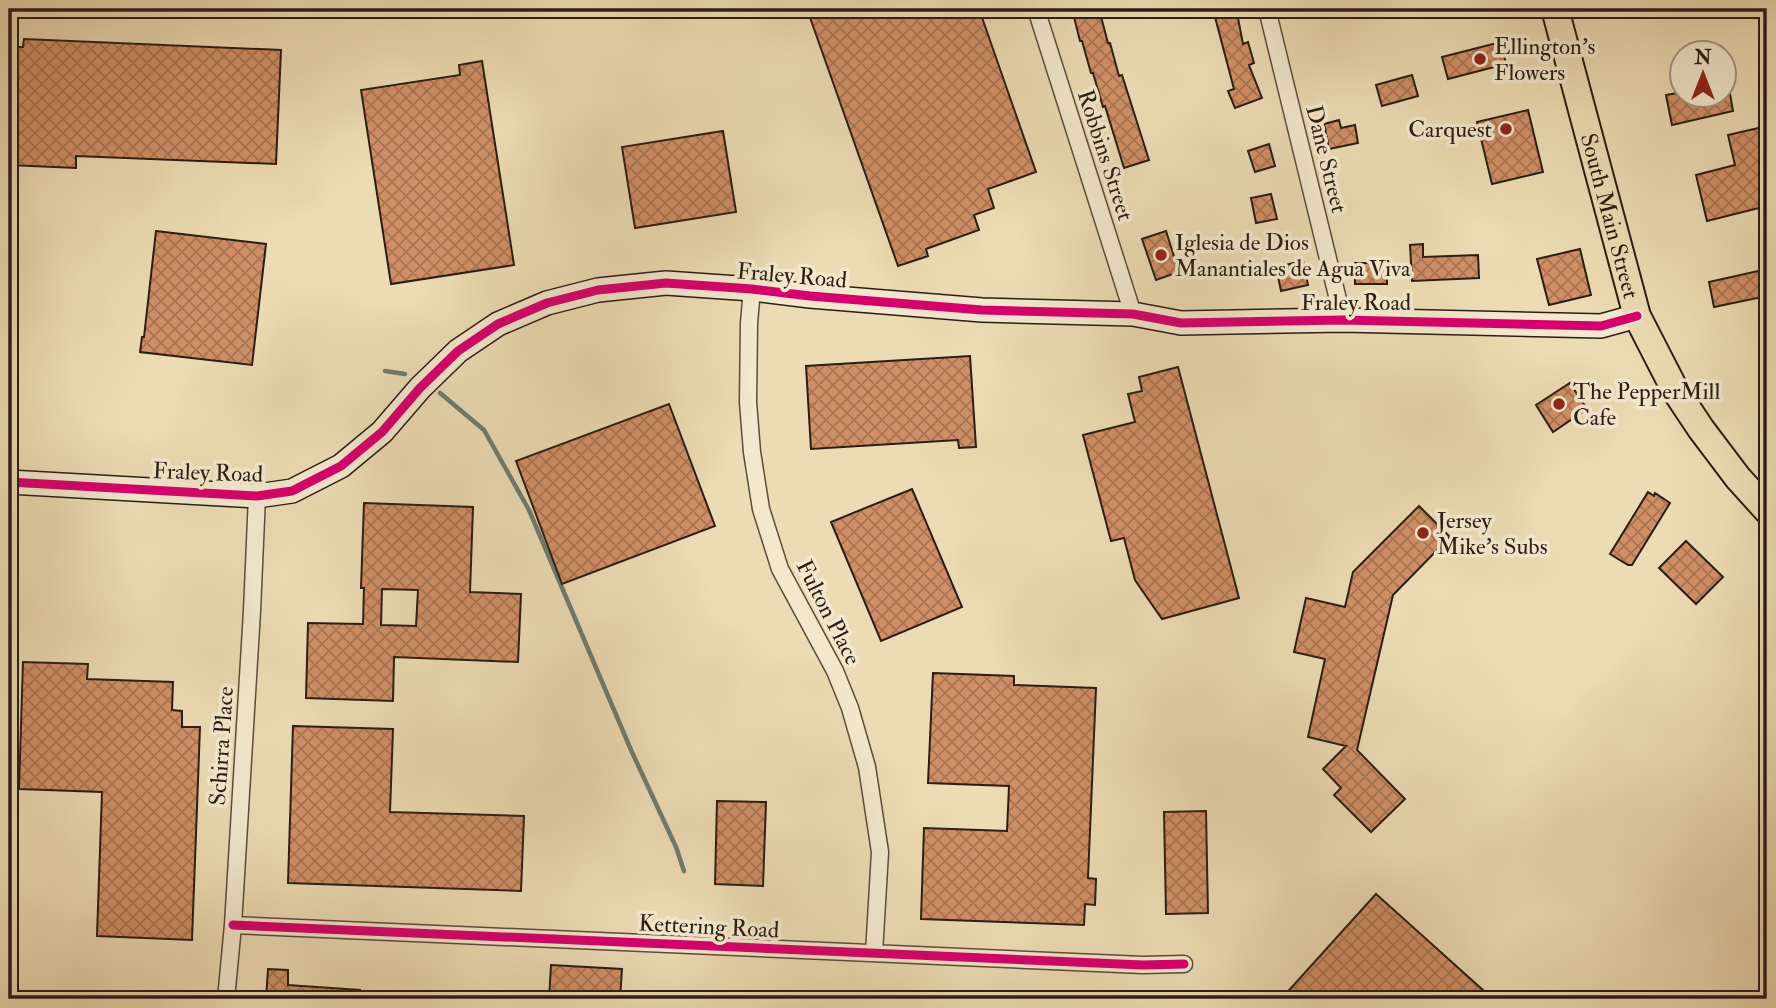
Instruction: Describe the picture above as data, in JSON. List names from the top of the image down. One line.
{"streets":{"main road":["South Main Street"],"street":["Robbins Street","Dane Street","Fraley Road","Fulton Place","Schirra Place","Kettering Road"]},"crossings":[["Robbins Street","Fraley Road"],["Dane Street","Fraley Road"],["South Main Street","Fraley Road"],["Fraley Road","Fulton Place"],["Fraley Road","Schirra Place"],["Fulton Place","Kettering Road"],["Schirra Place","Kettering Road"]],"places":["Ellington's Flowers","Carquest","Iglesia de Dios Manantiales de Agua Viva","The PepperMill Cafe","Jersey Mike's Subs"],"north":"top"}
